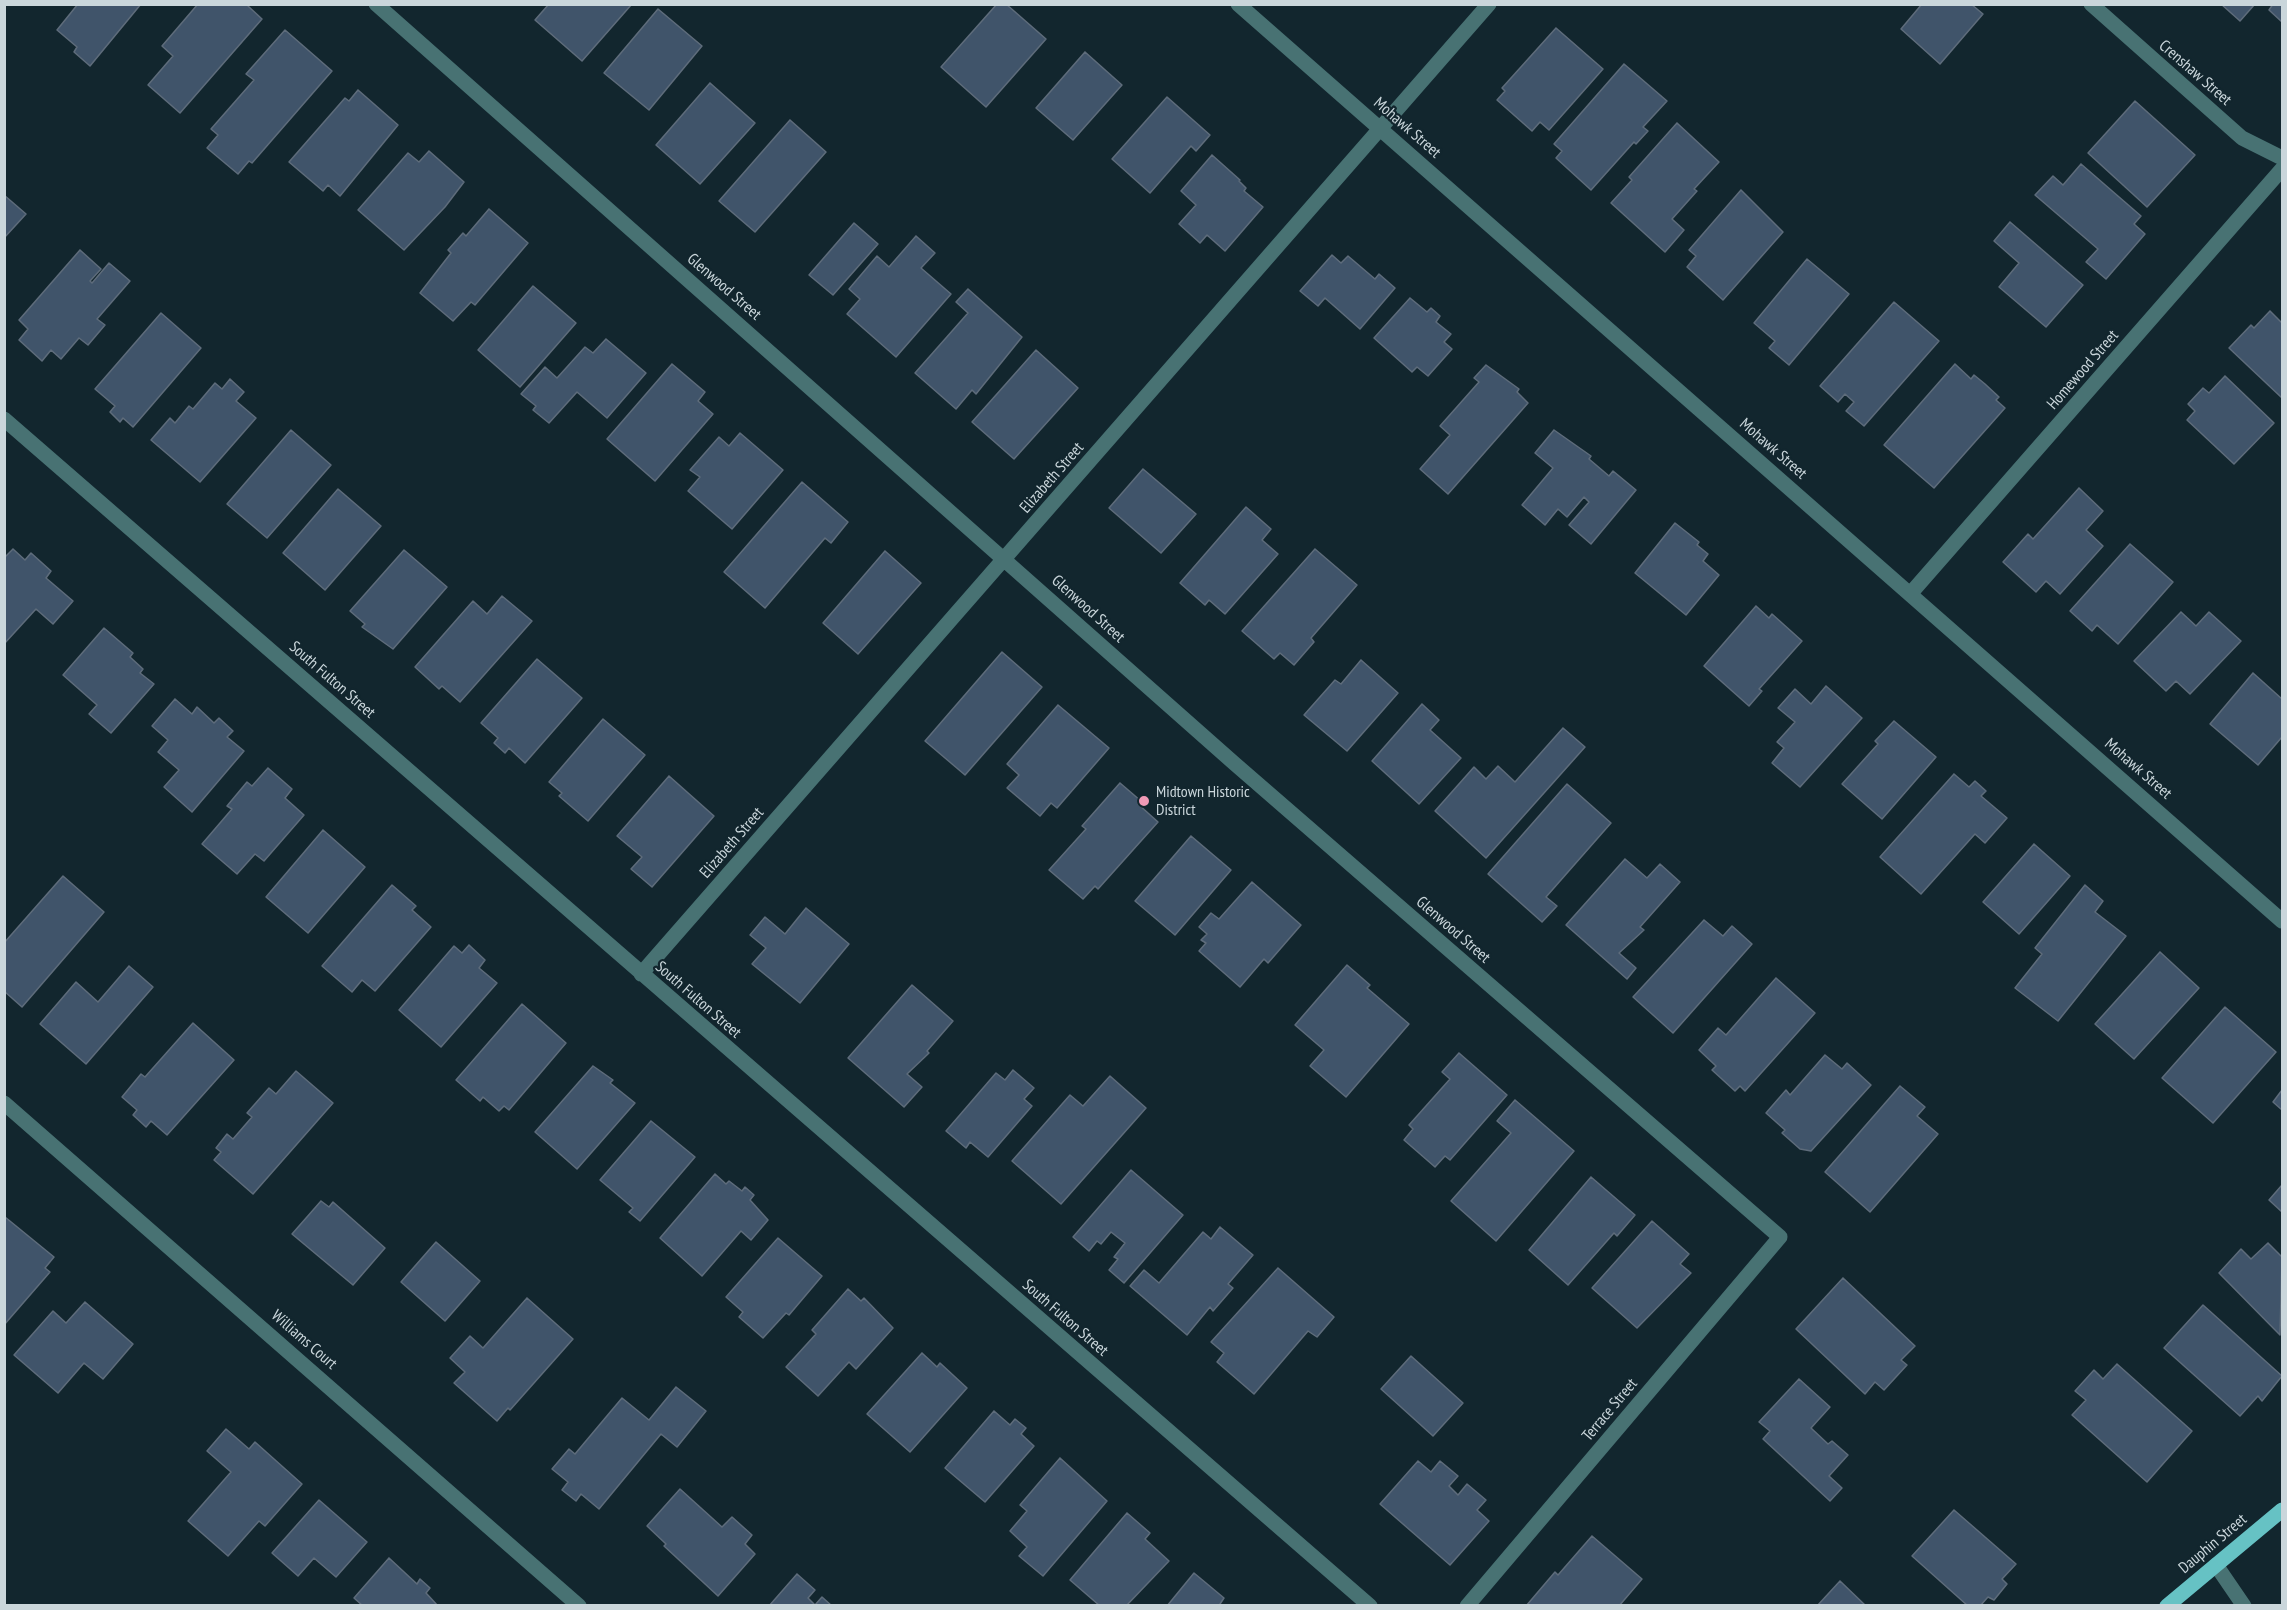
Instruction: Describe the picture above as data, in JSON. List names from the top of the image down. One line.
{"streets":{"main road":["Dauphin Street"],"street":["Crenshaw Street","Mohawk Street","Glenwood Street","Homewood Street","Elizabeth Street","South Fulton Street","Williams Court","Terrace Street"]},"crossings":[["Mohawk Street","Homewood Street"],["Mohawk Street","Elizabeth Street"],["Glenwood Street","Elizabeth Street"],["Glenwood Street","Terrace Street"],["Elizabeth Street","South Fulton Street"]],"places":["Midtown Historic District"]}
